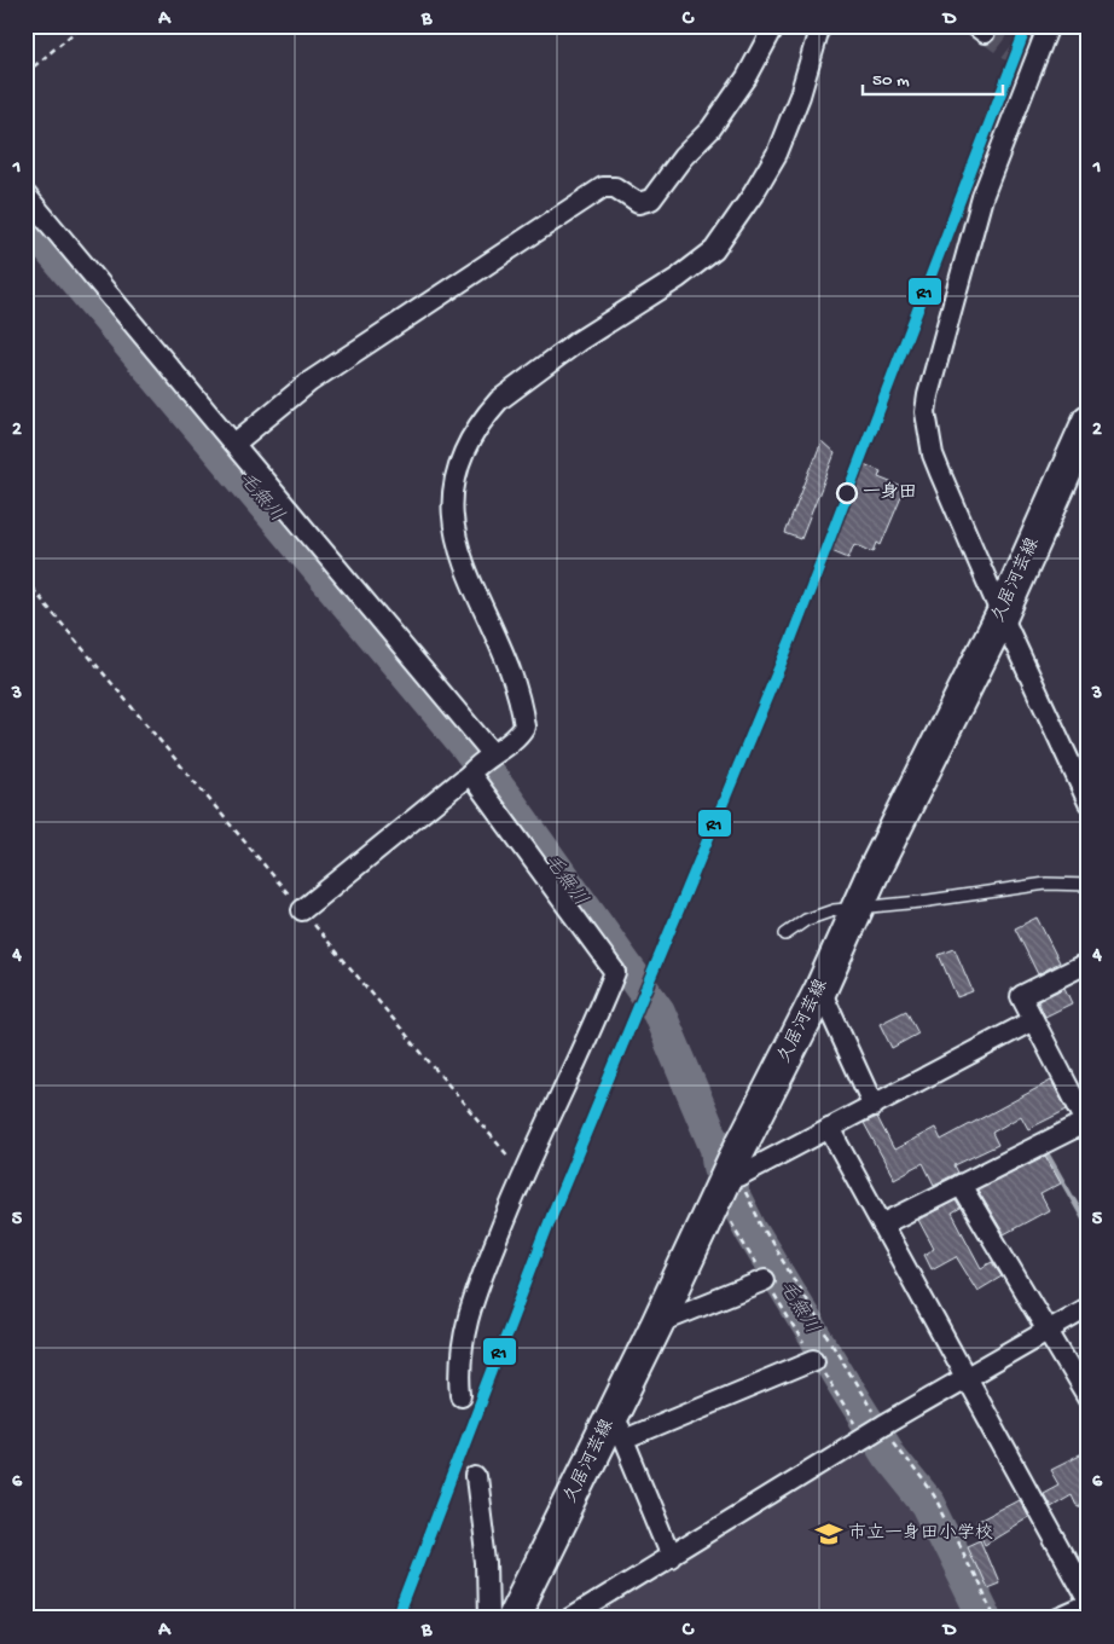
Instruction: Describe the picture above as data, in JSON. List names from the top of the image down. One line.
{"streets":{"main road":["久居河芸線"]},"water":["毛無川"],"places":{"other":["一身田"],"school or university":["市立一身田小学校"]},"lines":["transit line R1"],"scale_bar":"50 m","grid":{"columns":["A","B","C","D"],"rows":["1","2","3","4","5","6"]}}
